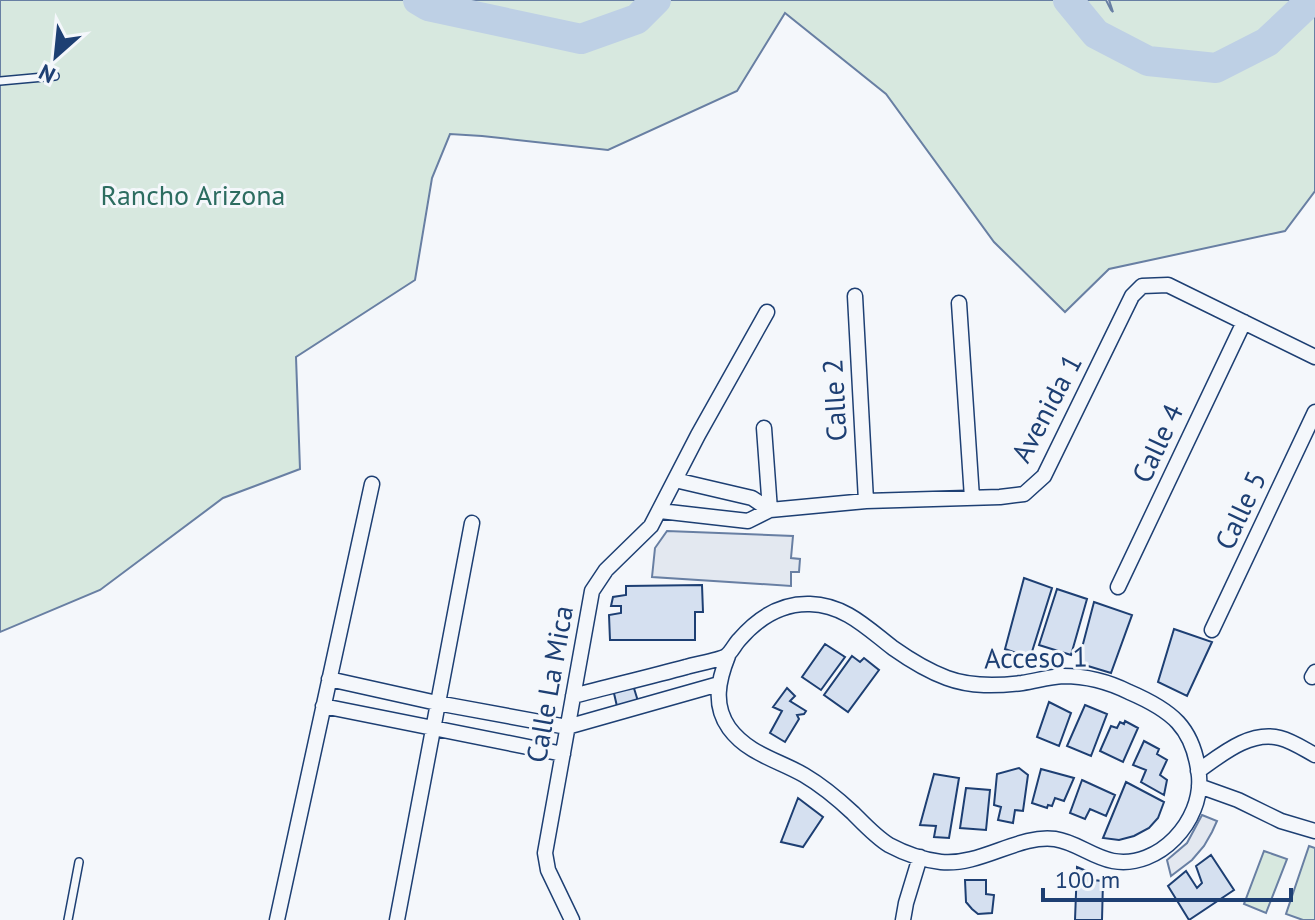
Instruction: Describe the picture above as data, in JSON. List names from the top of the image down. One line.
{"streets":{"street":["Calle 2","Avenida 1","Calle 4","Calle 5","Acceso 1","Calle La Mica"]},"crossings":[["Calle 2","Avenida 1"],["Avenida 1","Calle 4"],["Avenida 1","Calle La Mica"]],"parks":["Rancho Arizona"],"scale_bar":"100 m","north":"bottom left"}
